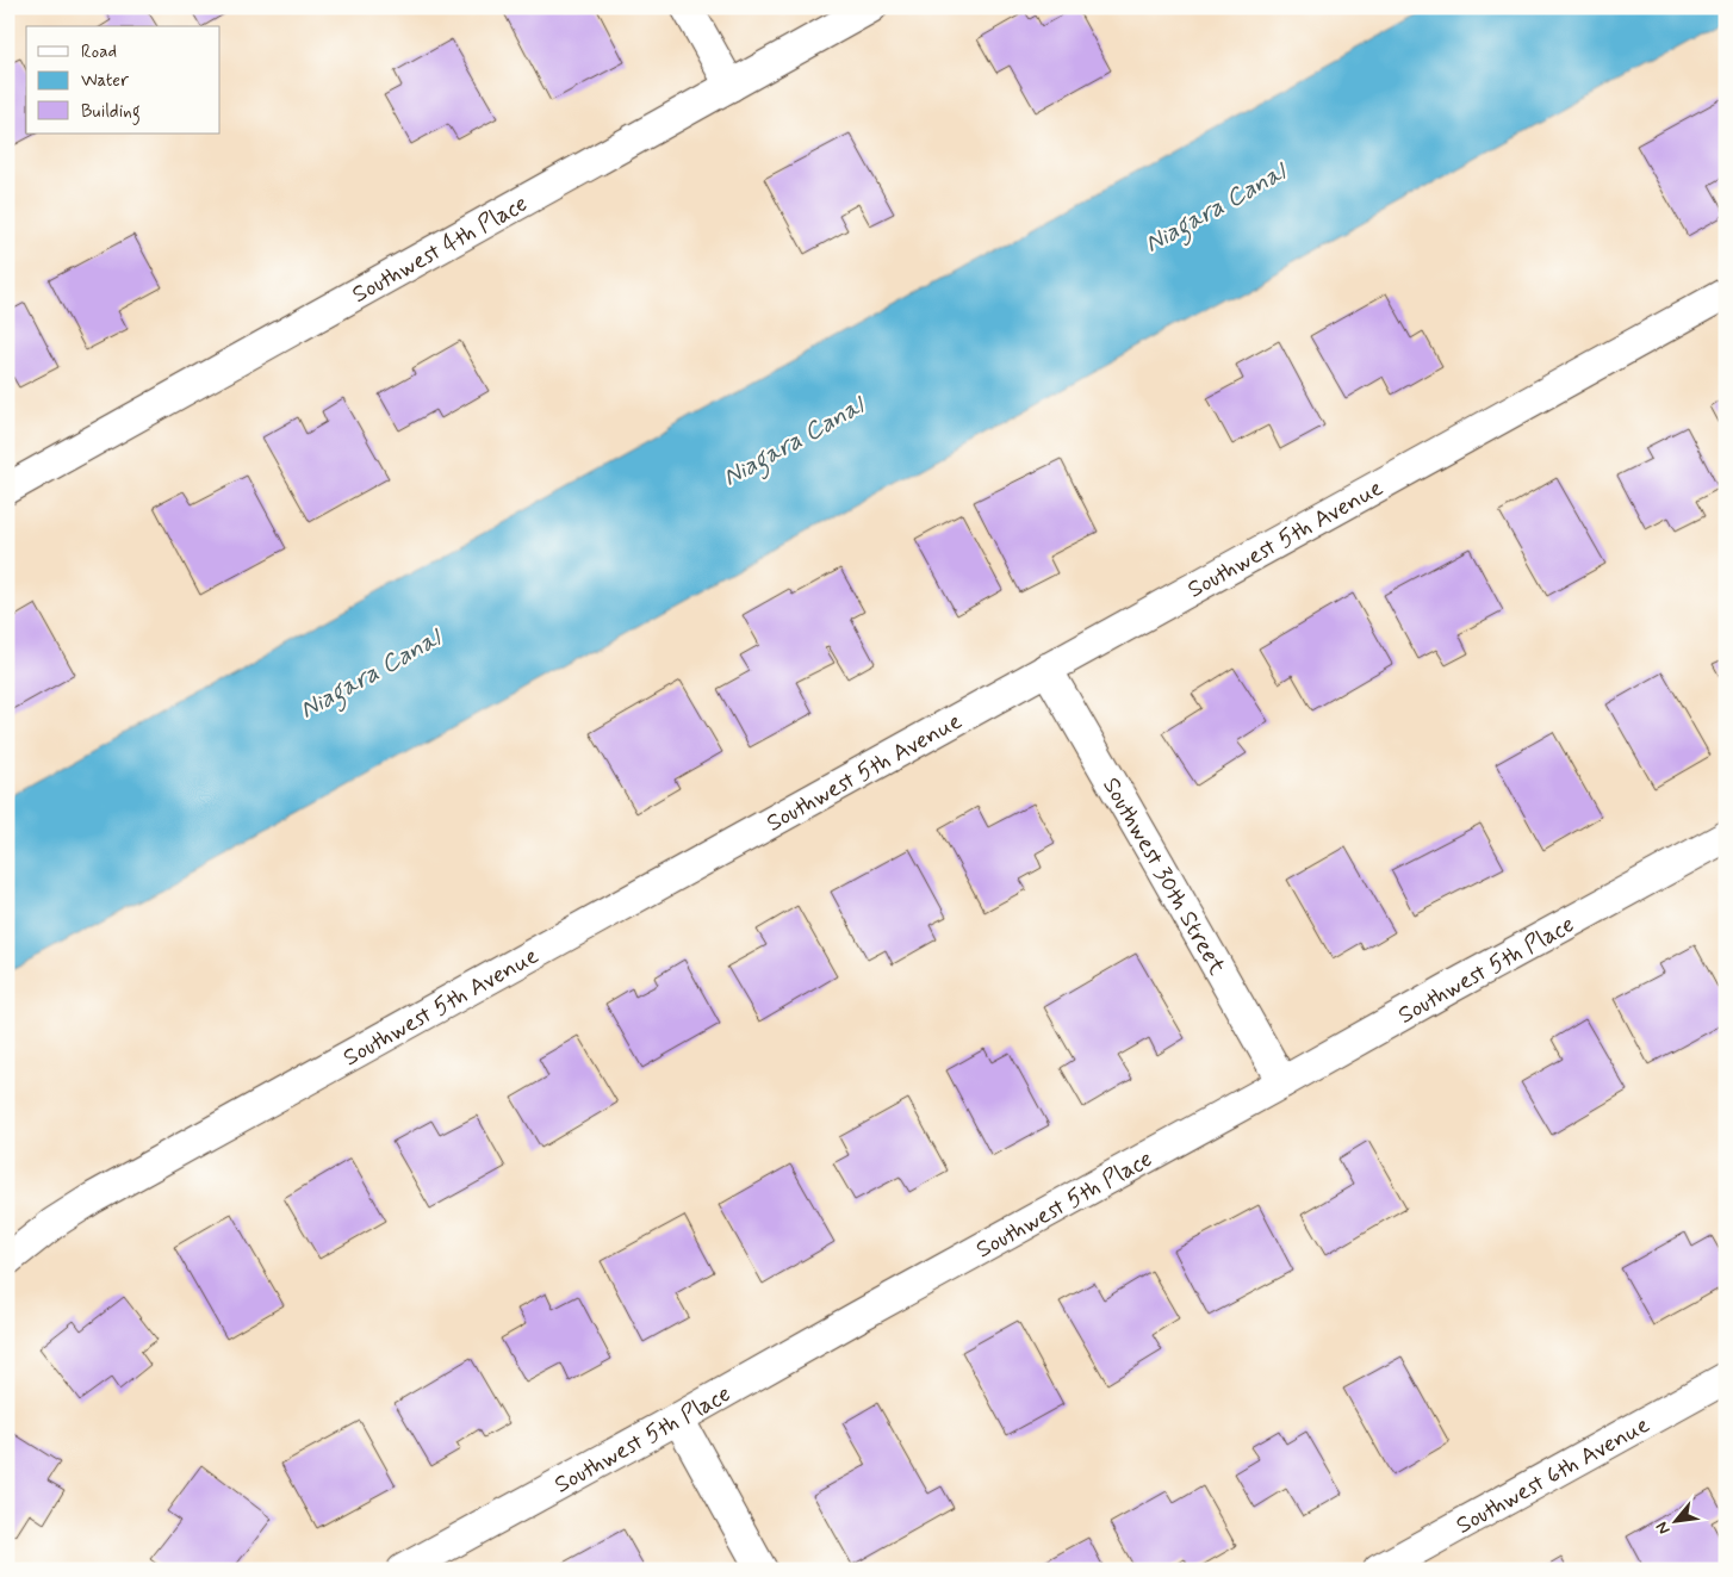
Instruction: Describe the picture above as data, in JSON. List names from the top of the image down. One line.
{"streets":{"street":["Southwest 4th Place","Southwest 5th Avenue","Southwest 30th Street","Southwest 5th Place","Southwest 6th Avenue"]},"crossings":[["Southwest 5th Avenue","Southwest 30th Street"],["Southwest 30th Street","Southwest 5th Place"]],"water":["Niagara Canal"],"legend":["Road","Water","Building"],"north":"bottom left"}
